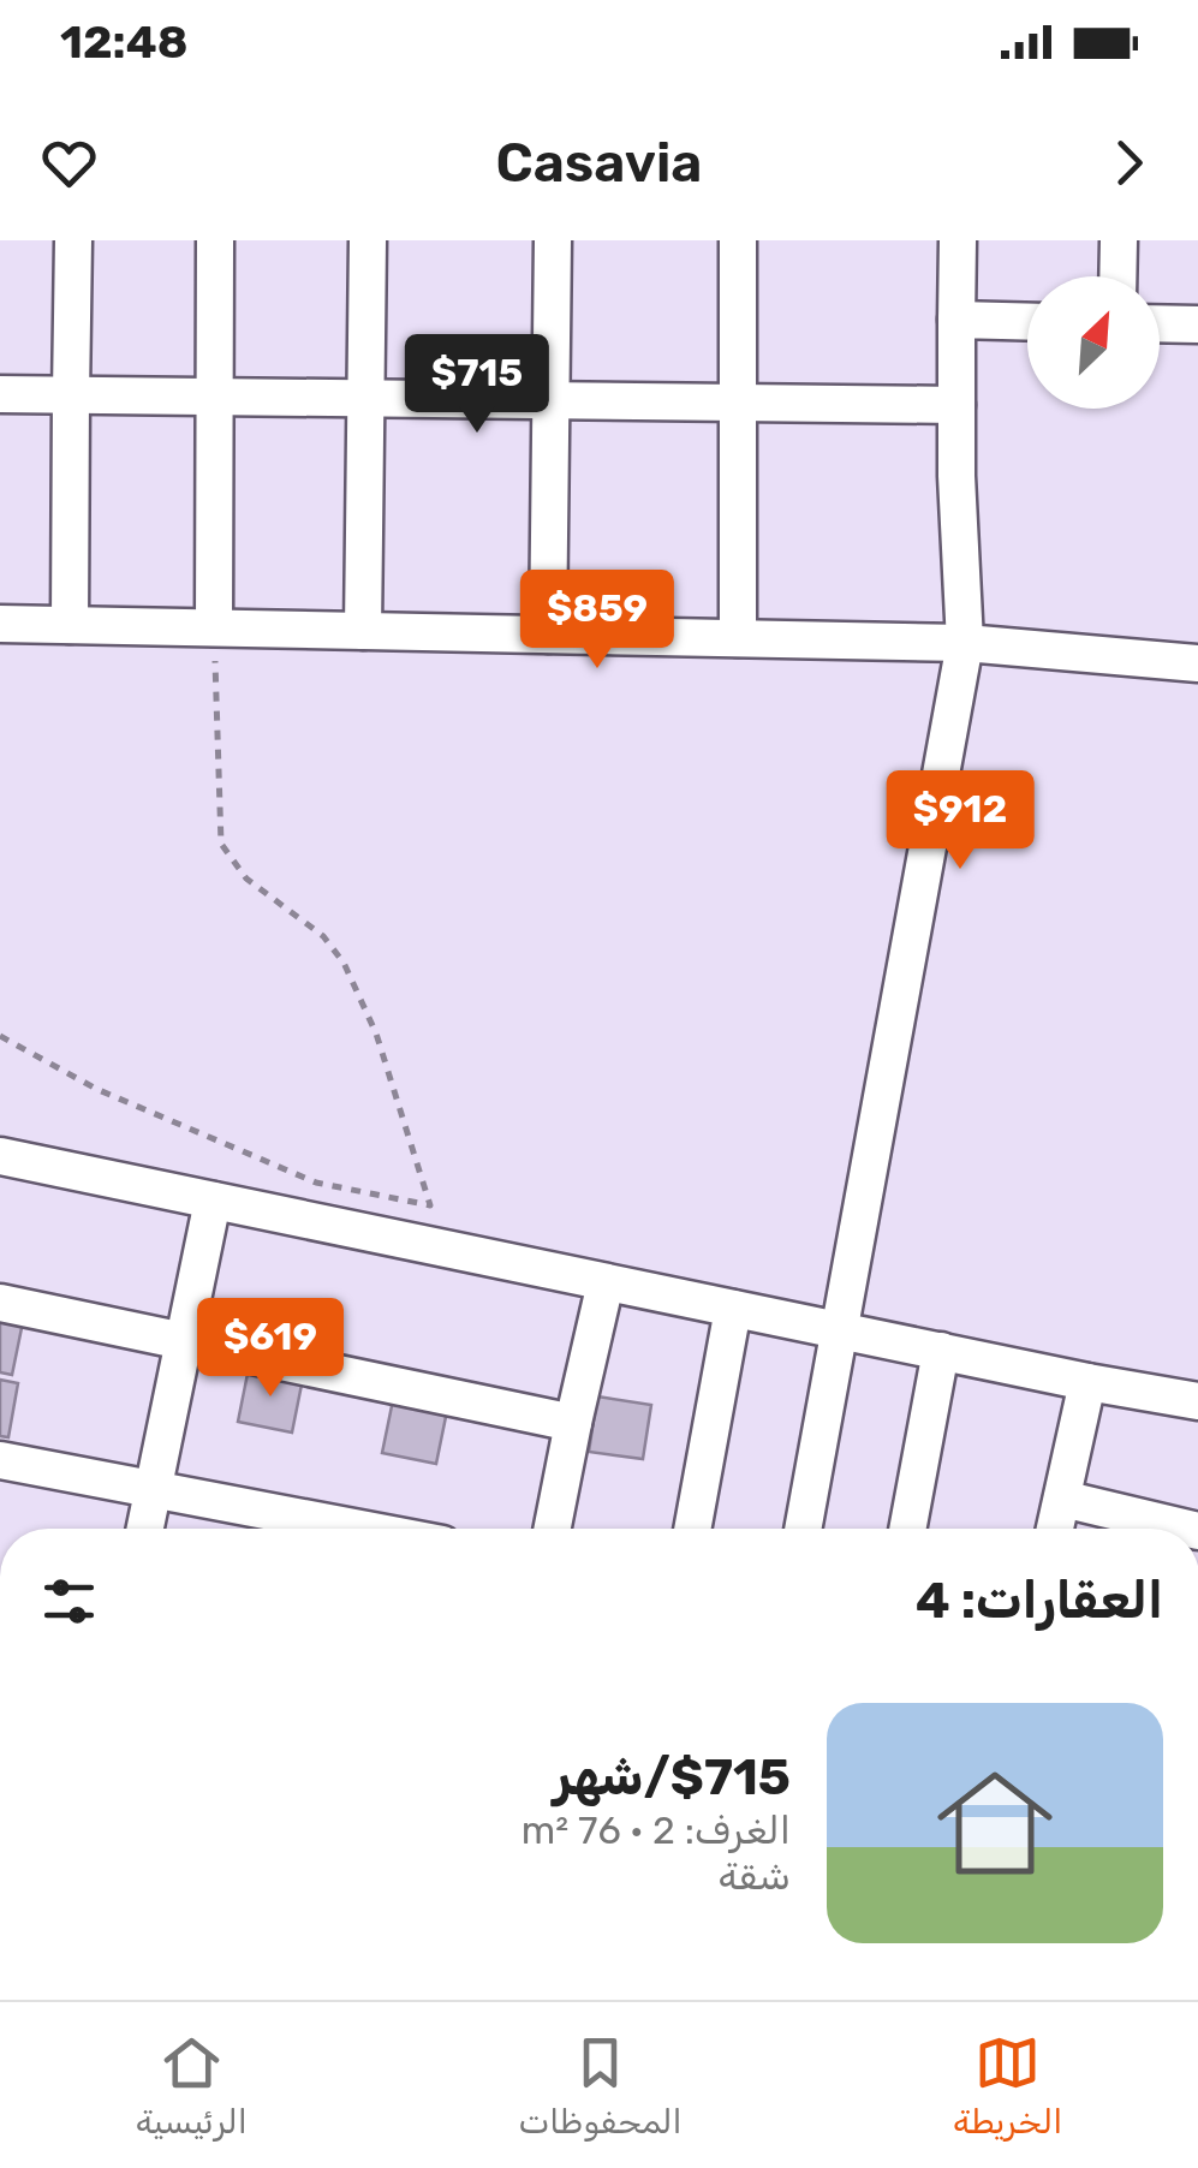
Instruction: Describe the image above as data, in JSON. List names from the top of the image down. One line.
{"north":"top right","page":{"status":"12:48","header":"Casavia","price":["$715","$859","$912","$619"],"heading":"العقارات: 4","list":[{"name":"$715/شهر","note":"الغرف: 2 · 76 m² · شقة"}],"tabs":["الخريطة","المحفوظات","الرئيسية"]}}
